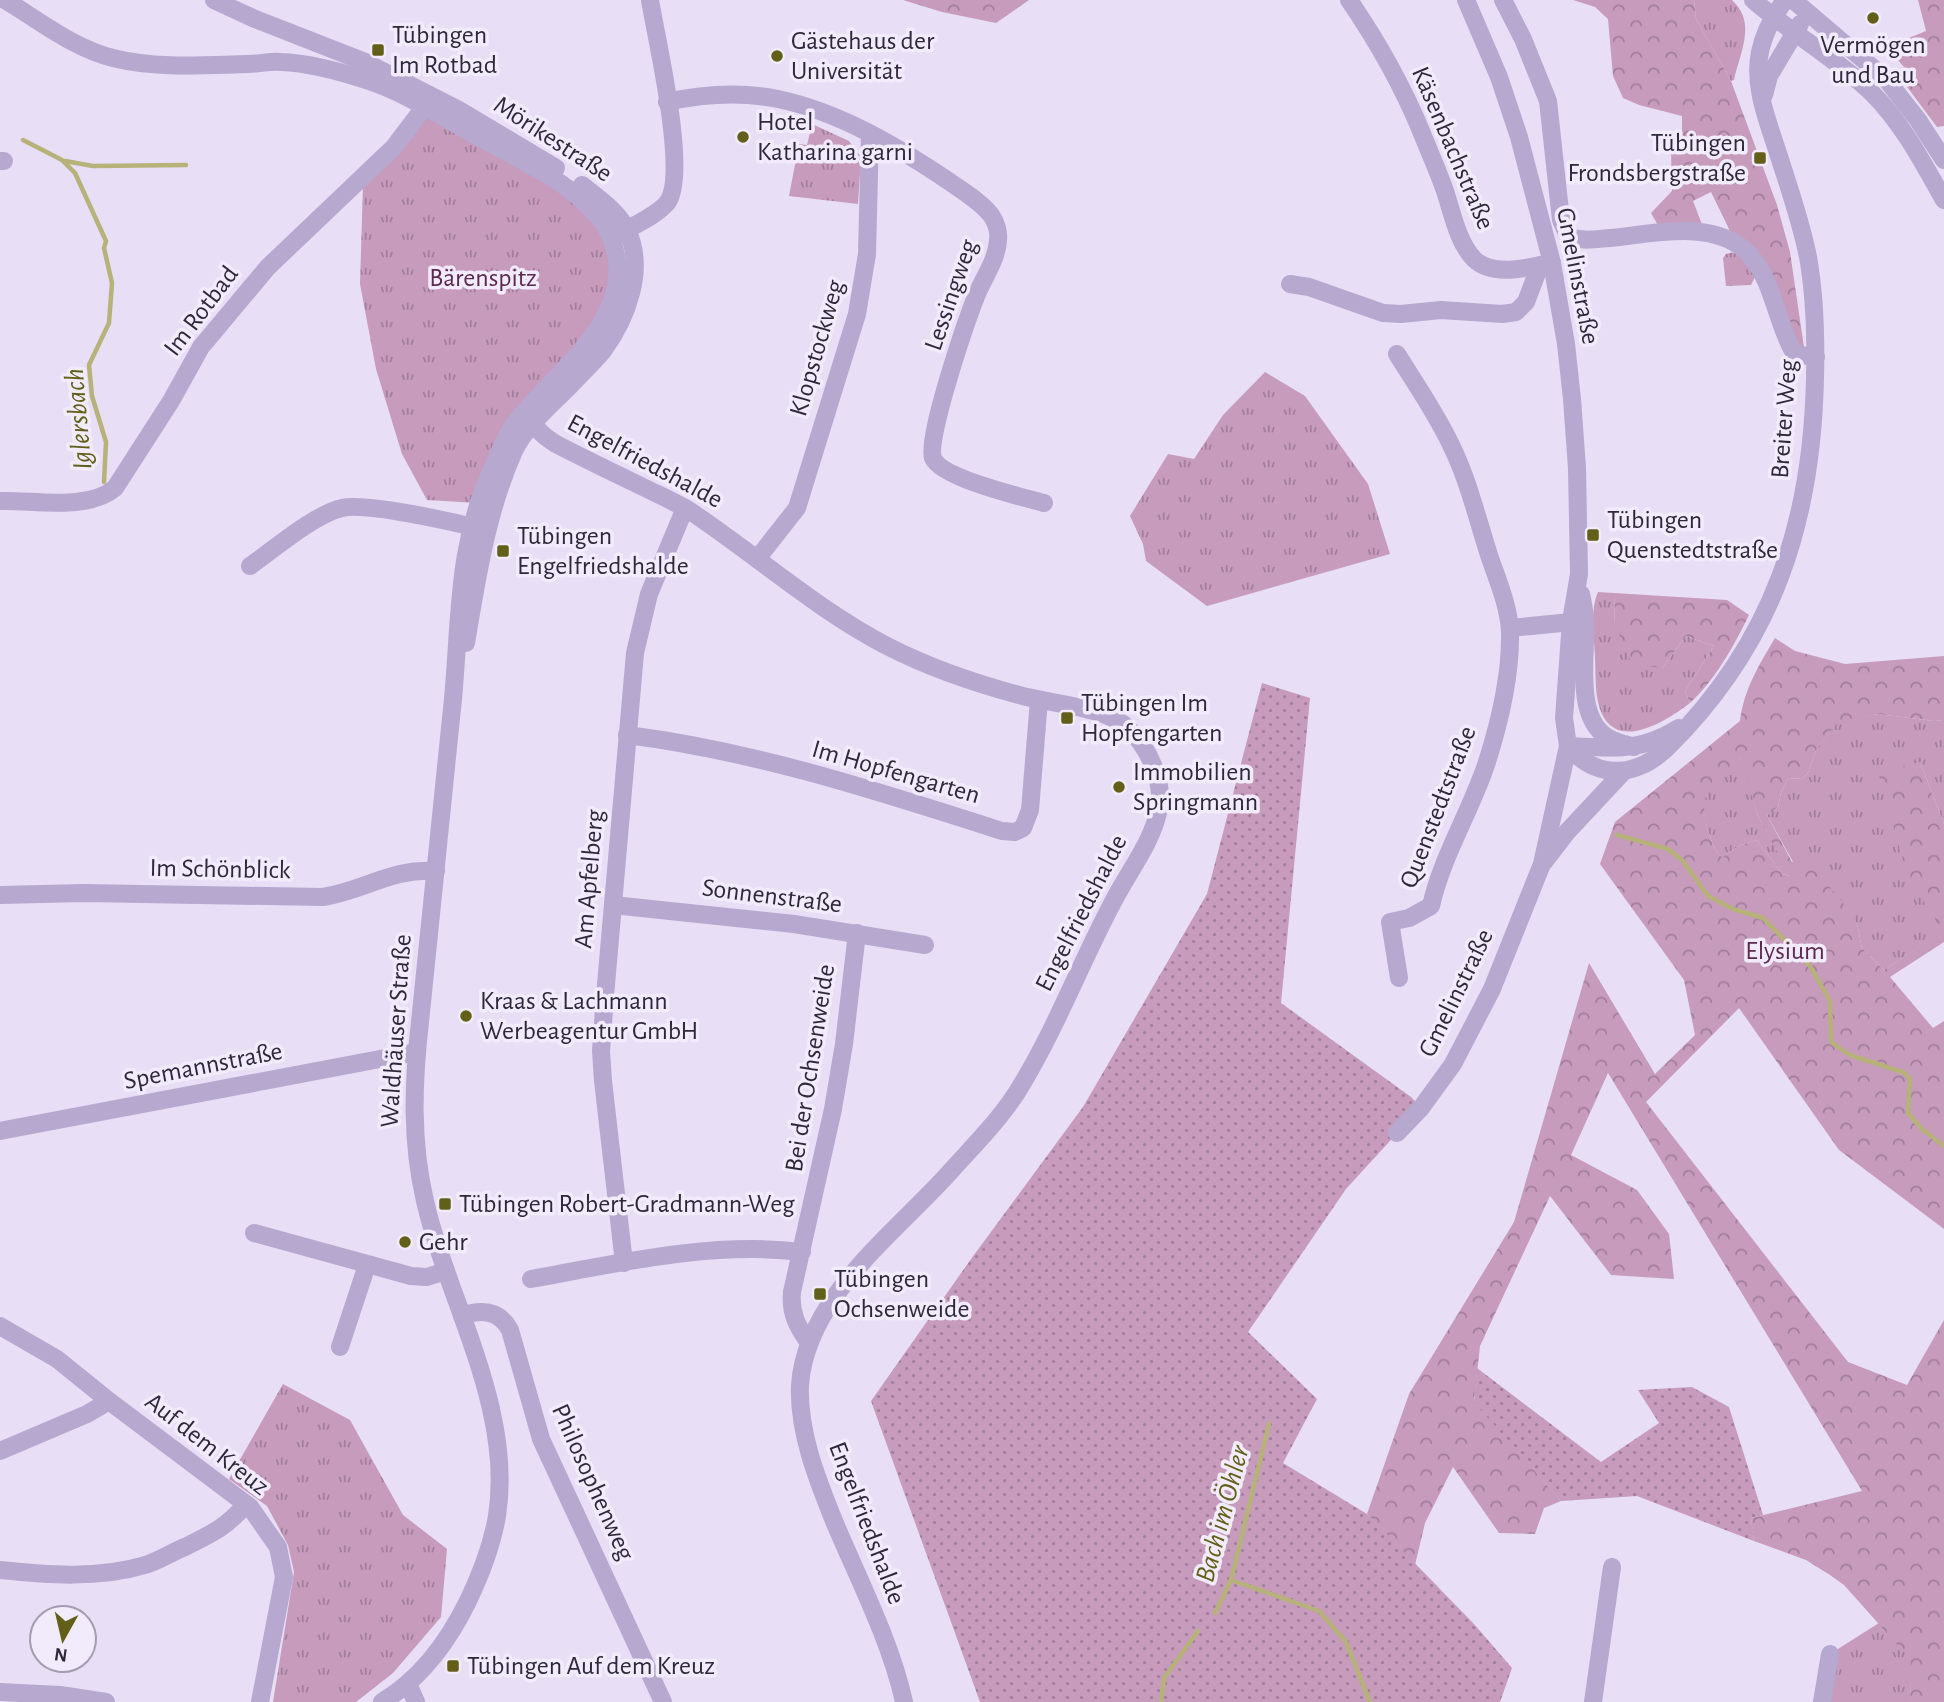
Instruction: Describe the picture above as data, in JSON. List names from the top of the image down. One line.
{"streets":{"street":["Mörikestraße","Käsenbachstraße","Gmelinstraße","Lessingweg","Im Rotbad","Klopstockweg","Breiter Weg","Engelfriedshalde","Im Hopfengarten","Quenstedtstraße","Im Schönblick","Am Apfelberg","Sonnenstraße","Waldhäuser Straße","Spemannstraße","Bei der Ochsenweide","Auf dem Kreuz","Philosophenweg"]},"crossings":[["Mörikestraße","Im Rotbad"],["Mörikestraße","Waldhäuser Straße"],["Käsenbachstraße","Gmelinstraße"],["Gmelinstraße","Breiter Weg"],["Lessingweg","Klopstockweg"],["Klopstockweg","Engelfriedshalde"],["Engelfriedshalde","Im Hopfengarten"],["Engelfriedshalde","Am Apfelberg"],["Engelfriedshalde","Waldhäuser Straße"],["Engelfriedshalde","Bei der Ochsenweide"],["Im Hopfengarten","Am Apfelberg"],["Im Schönblick","Waldhäuser Straße"],["Am Apfelberg","Sonnenstraße"],["Sonnenstraße","Bei der Ochsenweide"],["Waldhäuser Straße","Spemannstraße"],["Waldhäuser Straße","Philosophenweg"]],"water":["Iglersbach","Bach im Öhler"],"parks":["Bärenspitz","Elysium"],"places":{"other":["Vermögen und Bau","Gästehaus der Universität","Hotel Katharina garni","Immobilien Springmann","Kraas & Lachmann Werbeagentur GmbH","Gehr"],"transit":["Tübingen Im Rotbad","Tübingen Frondsbergstraße","Tübingen Quenstedtstraße","Tübingen Engelfriedshalde","Tübingen Im Hopfengarten","Tübingen Robert-Gradmann-Weg","Tübingen Ochsenweide","Tübingen Auf dem Kreuz"]},"north":"bottom"}
